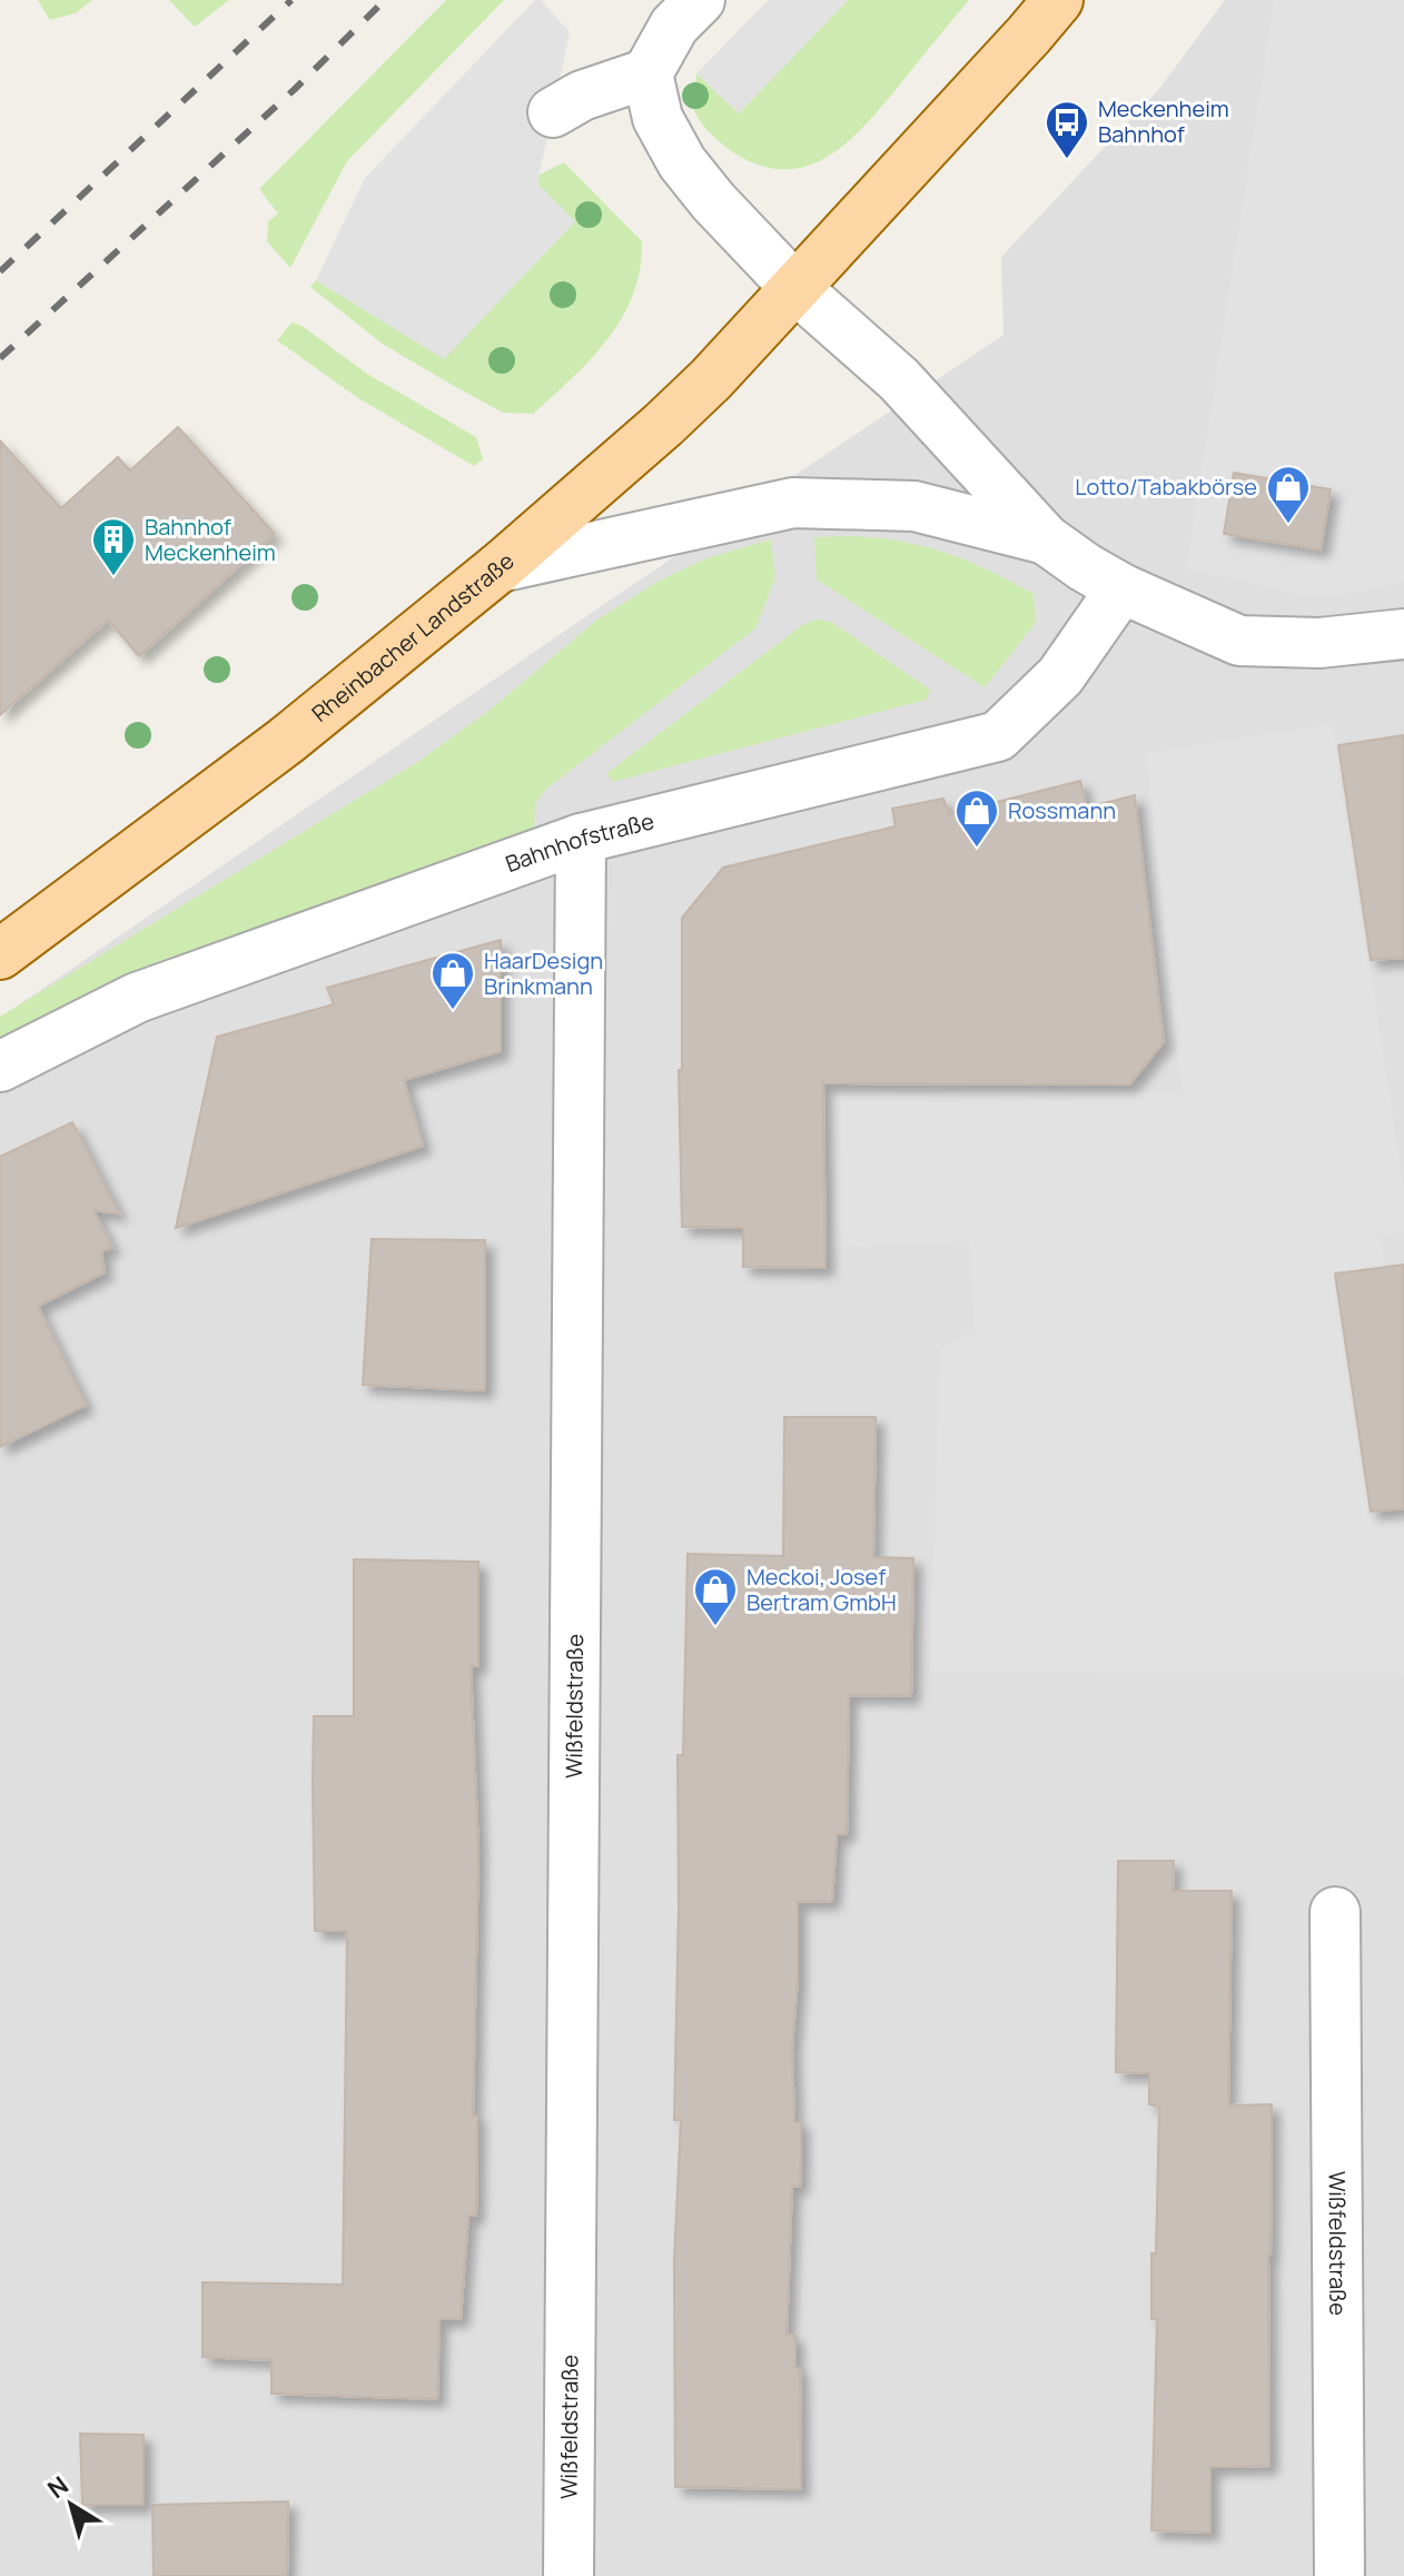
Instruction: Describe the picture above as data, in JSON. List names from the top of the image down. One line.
{"streets":{"main road":["Rheinbacher Landstraße"],"street":["Bahnhofstraße","Wißfeldstraße"]},"crossings":[["Bahnhofstraße","Wißfeldstraße"]],"places":{"bus stop":["Meckenheim Bahnhof"],"shop":["Lotto/Tabakbörse","Rossmann","HaarDesign Brinkmann","Meckoi, Josef Bertram GmbH"],"building":["Bahnhof Meckenheim"]},"north":"top left"}
